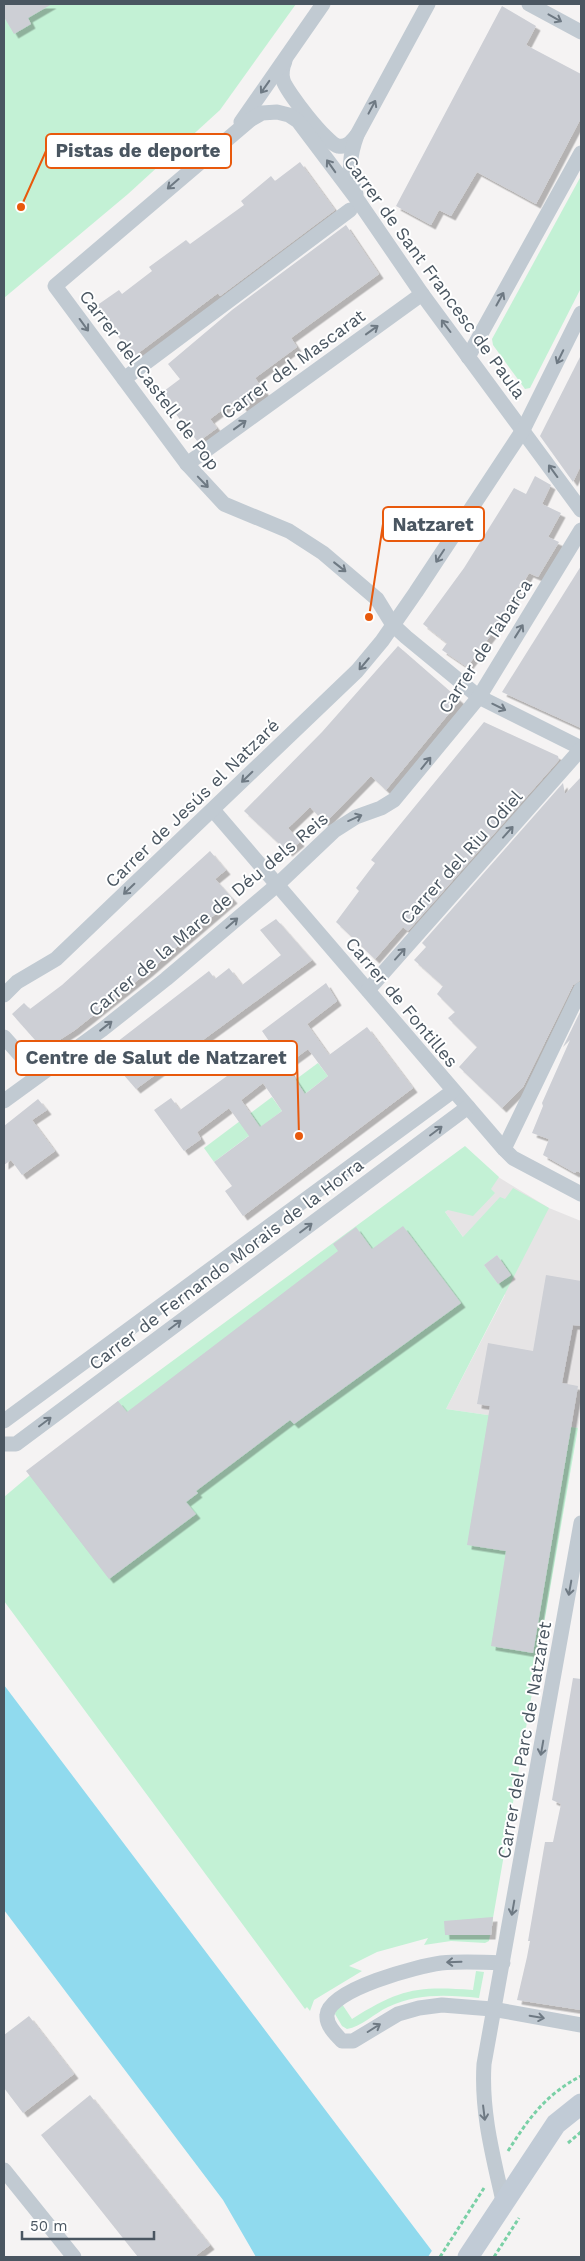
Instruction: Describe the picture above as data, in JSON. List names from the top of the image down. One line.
{"streets":{"street":["Carrer de Sant Francesc de Paula","Carrer del Mascarat","Carrer del Castell de Pop","Carrer de Tabarca","Carrer de Jesús el Natzaré","Carrer del Riu Odiel","Carrer de la Mare de Déu dels Reis","Carrer de Fontilles","Carrer de Fernando Morais de la Horra","Carrer del Parc de Natzaret"]},"crossings":[["Carrer de Sant Francesc de Paula","Carrer del Mascarat"],["Carrer de Sant Francesc de Paula","Carrer del Castell de Pop"],["Carrer de Sant Francesc de Paula","Carrer de Jesús el Natzaré"],["Carrer del Mascarat","Carrer del Castell de Pop"],["Carrer del Castell de Pop","Carrer de Tabarca"],["Carrer del Castell de Pop","Carrer de Jesús el Natzaré"],["Carrer del Castell de Pop","Carrer del Riu Odiel"],["Carrer de Tabarca","Carrer de la Mare de Déu dels Reis"],["Carrer de Jesús el Natzaré","Carrer de Fontilles"],["Carrer del Riu Odiel","Carrer de Fontilles"],["Carrer de la Mare de Déu dels Reis","Carrer de Fontilles"],["Carrer de Fontilles","Carrer de Fernando Morais de la Horra"]],"one_way":["Carrer de Sant Francesc de Paula","Carrer de Tabarca","Carrer de Jesús el Natzaré","Carrer del Riu Odiel","Carrer de la Mare de Déu dels Reis","Carrer del Parc de Natzaret"],"places":["Pistas de deporte","Natzaret","Centre de Salut de Natzaret"],"scale_bar":"50 m"}
